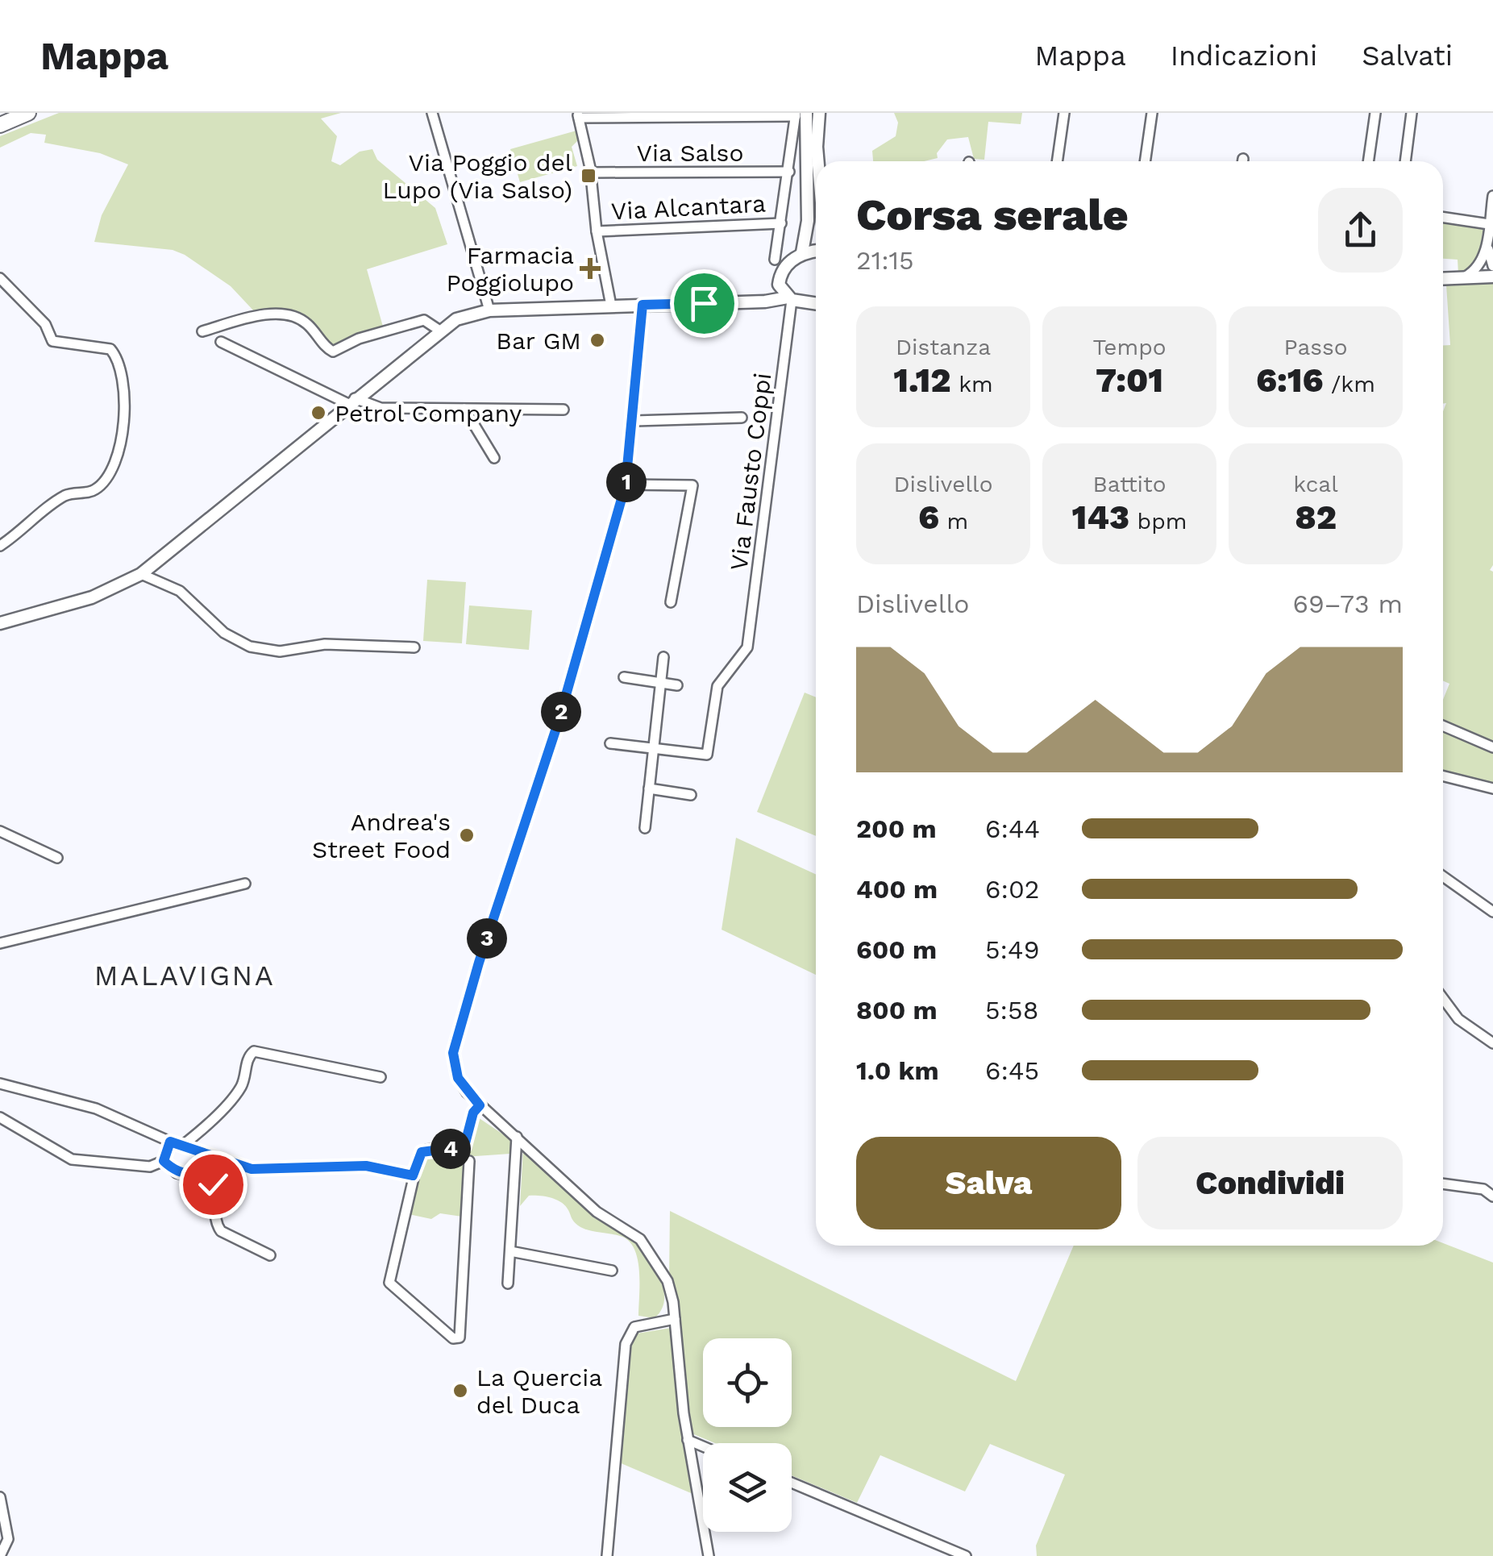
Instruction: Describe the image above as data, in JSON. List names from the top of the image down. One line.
{"streets":{"street":["Via Salso","Via Alcantara","Via Fausto Coppi"]},"districts":["MALAVIGNA"],"places":{"transit":["Via Poggio del Lupo (Via Salso)"],"health":["Farmacia Poggiolupo"],"other":["Bar GM","Petrol Company","Andrea's Street Food","La Quercia del Duca"]},"page":{"header":"Mappa","nav":["Mappa","Indicazioni","Salvati"],"heading":["Corsa serale","21:15"],"stats":[["Distanza","1.12 km"],["Tempo","7:01"],["Passo","6:16 /km"],["Dislivello","6 m"],["Battito","143 bpm"],["kcal","82"]],"pins":["1","2","3","4"],"chart":["Dislivello","69–73 m"],"list":[{"name":"200 m","note":"6:44"},{"name":"400 m","note":"6:02"},{"name":"600 m","note":"5:49"},{"name":"800 m","note":"5:58"},{"name":"1.0 km","note":"6:45"}],"buttons":["Salva","Condividi"]}}
